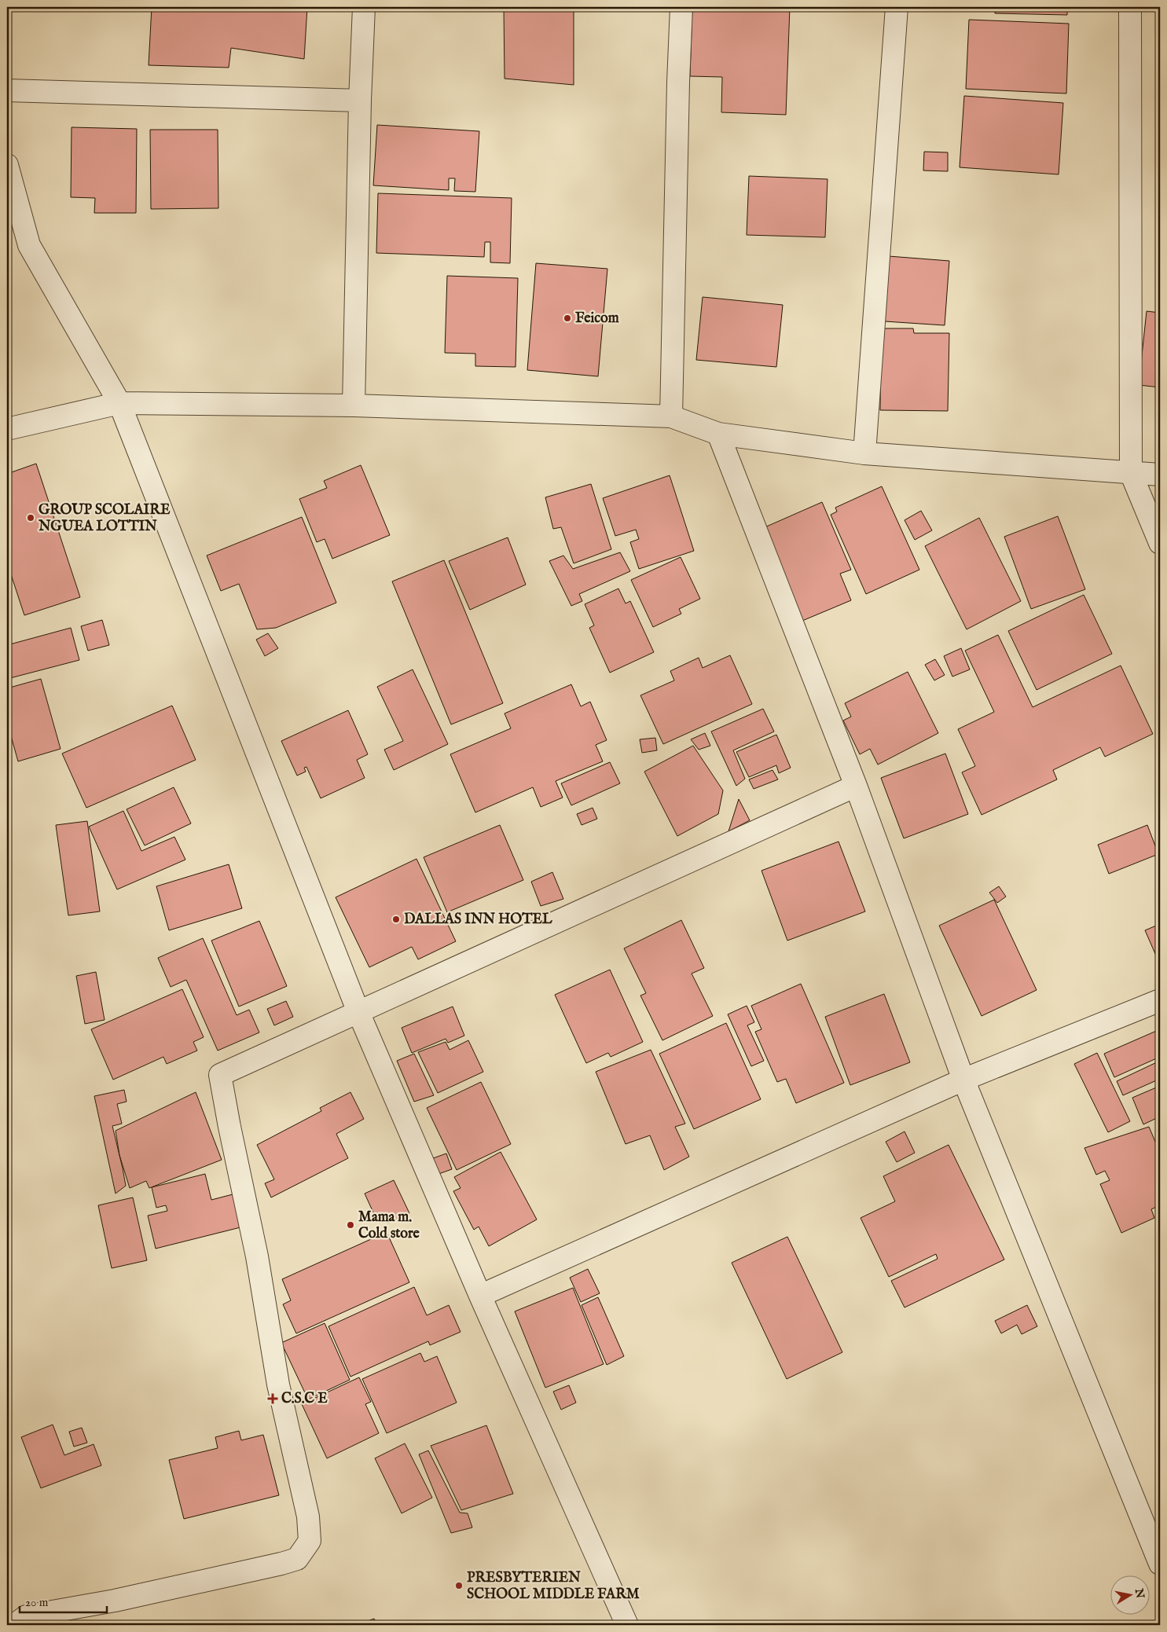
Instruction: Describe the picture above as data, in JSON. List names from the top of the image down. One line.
{"places":{"other":["Feicom","GROUP SCOLAIRE NGUEA LOTTIN","DALLAS INN HOTEL","Mama m. Cold store","PRESBYTERIEN SCHOOL MIDDLE FARM"],"health":["C.S.C E"]},"scale_bar":"20 m","north":"right"}
